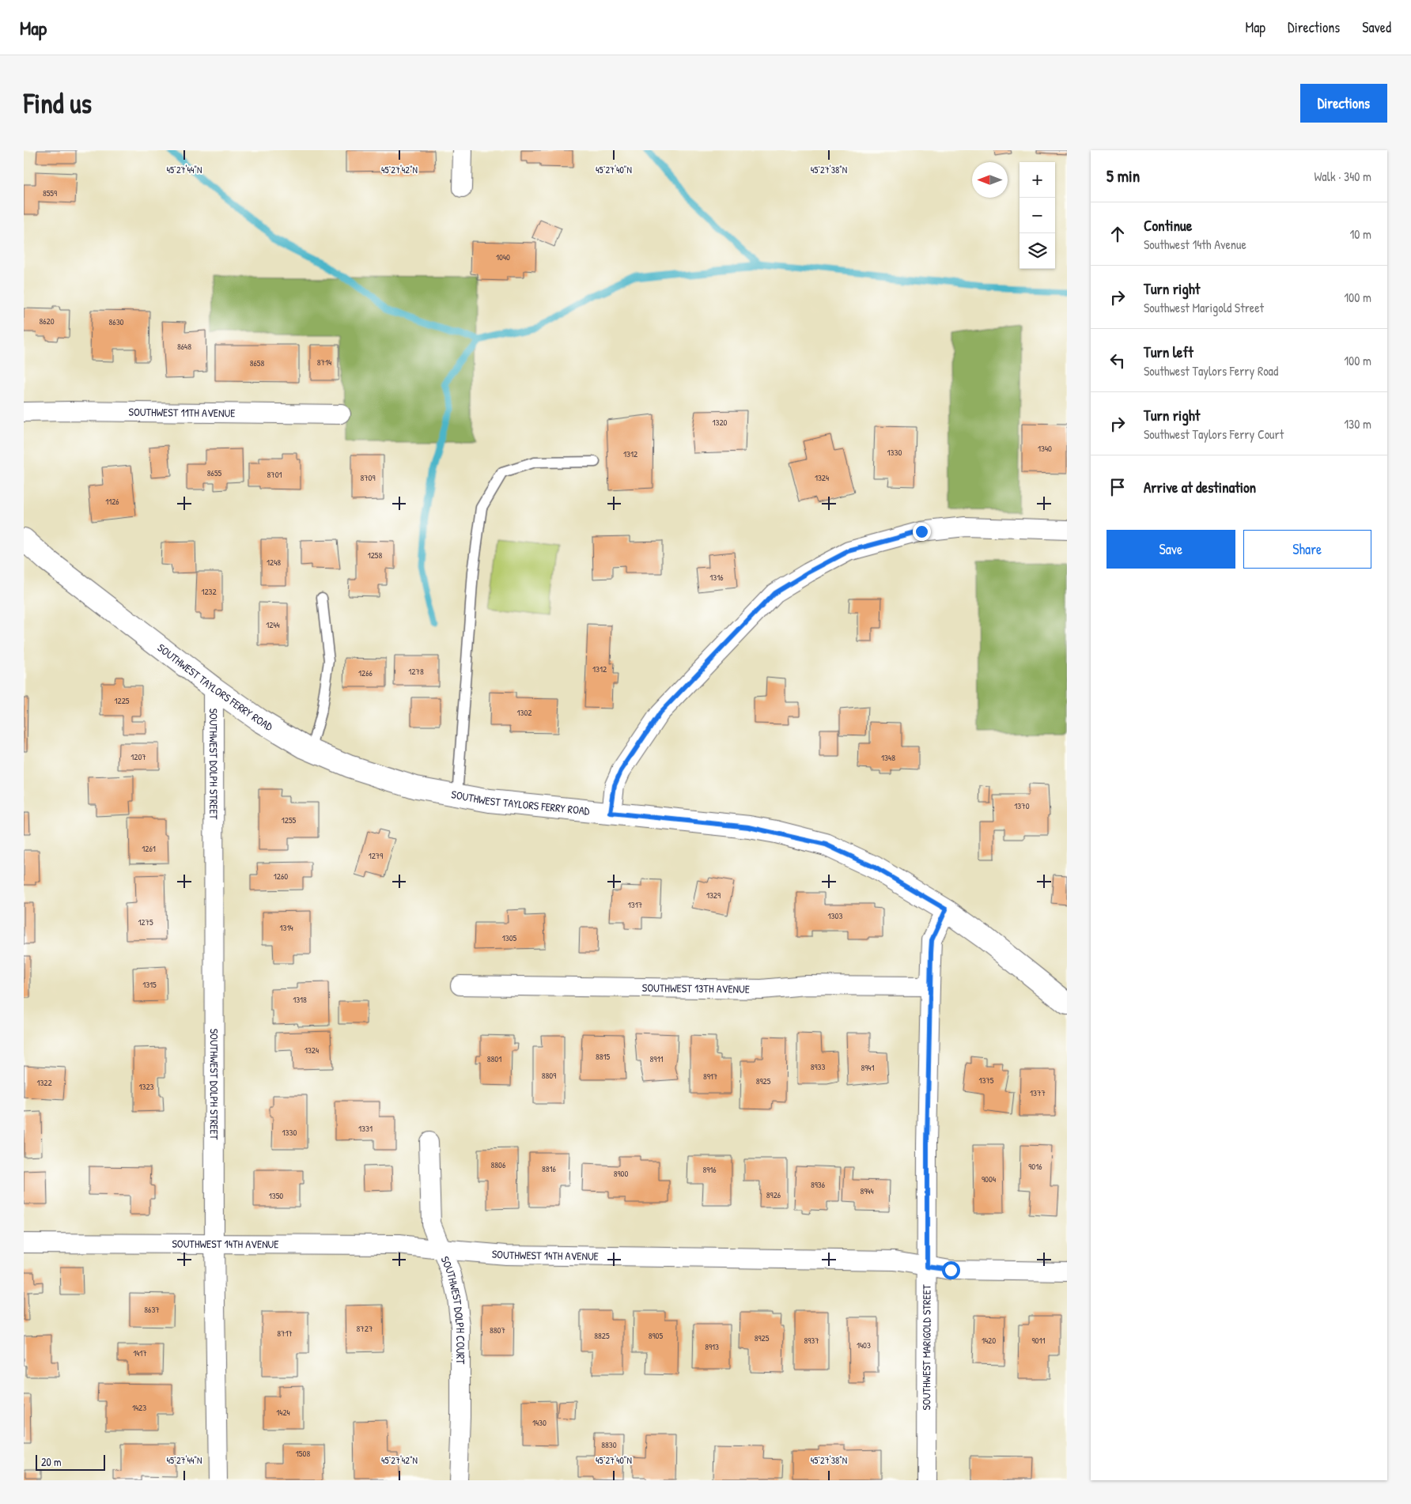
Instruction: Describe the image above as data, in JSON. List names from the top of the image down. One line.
{"streets":{"street":["SOUTHWEST 11TH AVENUE","SOUTHWEST TAYLORS FERRY ROAD","SOUTHWEST DOLPH STREET","SOUTHWEST 13TH AVENUE","SOUTHWEST 14TH AVENUE","SOUTHWEST DOLPH COURT","SOUTHWEST MARIGOLD STREET"]},"crossings":[["SOUTHWEST TAYLORS FERRY ROAD","SOUTHWEST DOLPH STREET"],["SOUTHWEST TAYLORS FERRY ROAD","SOUTHWEST MARIGOLD STREET"],["SOUTHWEST DOLPH STREET","SOUTHWEST 14TH AVENUE"],["SOUTHWEST 13TH AVENUE","SOUTHWEST MARIGOLD STREET"],["SOUTHWEST 14TH AVENUE","SOUTHWEST DOLPH COURT"],["SOUTHWEST 14TH AVENUE","SOUTHWEST MARIGOLD STREET"]],"house_numbers":["8559","1040","8620","8630","8648","8714","8658","1320","1340","1330","1312","8655","8701","8709","1324","1126","1258","1248","1316","1232","1244","1312","1278","1266","1225","1302","1207","1348","1370","1255","1261","1279","1260","1329","1317","1303","1275","1314","1305","1315","1318","1324","8815","8801","8911","8933","8941","8809","8917","1375","8925","1322","1323","1377","1331","1330","8806","9016","8816","8916","8900","9004","8936","8944","8926","1350","8637","8727","8807","8717","8825","8905","8925","8937","1420","9011","1403","8913","1417","1423","1424","1430","8830","1508"],"scale_bar":"20 m","north":"left","page":{"header":"Map","nav":["Map","Directions","Saved"],"buttons":["Directions",["Save","Share"]],"title":"Find us","heading":["5 min","Walk · 340 m"],"map_buttons":["+","−"],"list":[["Continue","Southwest 14th Avenue","10 m"],["Turn right","Southwest Marigold Street","100 m"],["Turn left","Southwest Taylors Ferry Road","100 m"],["Turn right","Southwest Taylors Ferry Court","130 m"],"Arrive at destination"],"scale":"20 m"},"coordinates":["45°27'44\"N","45°27'42\"N","45°27'40\"N","45°27'38\"N"]}
